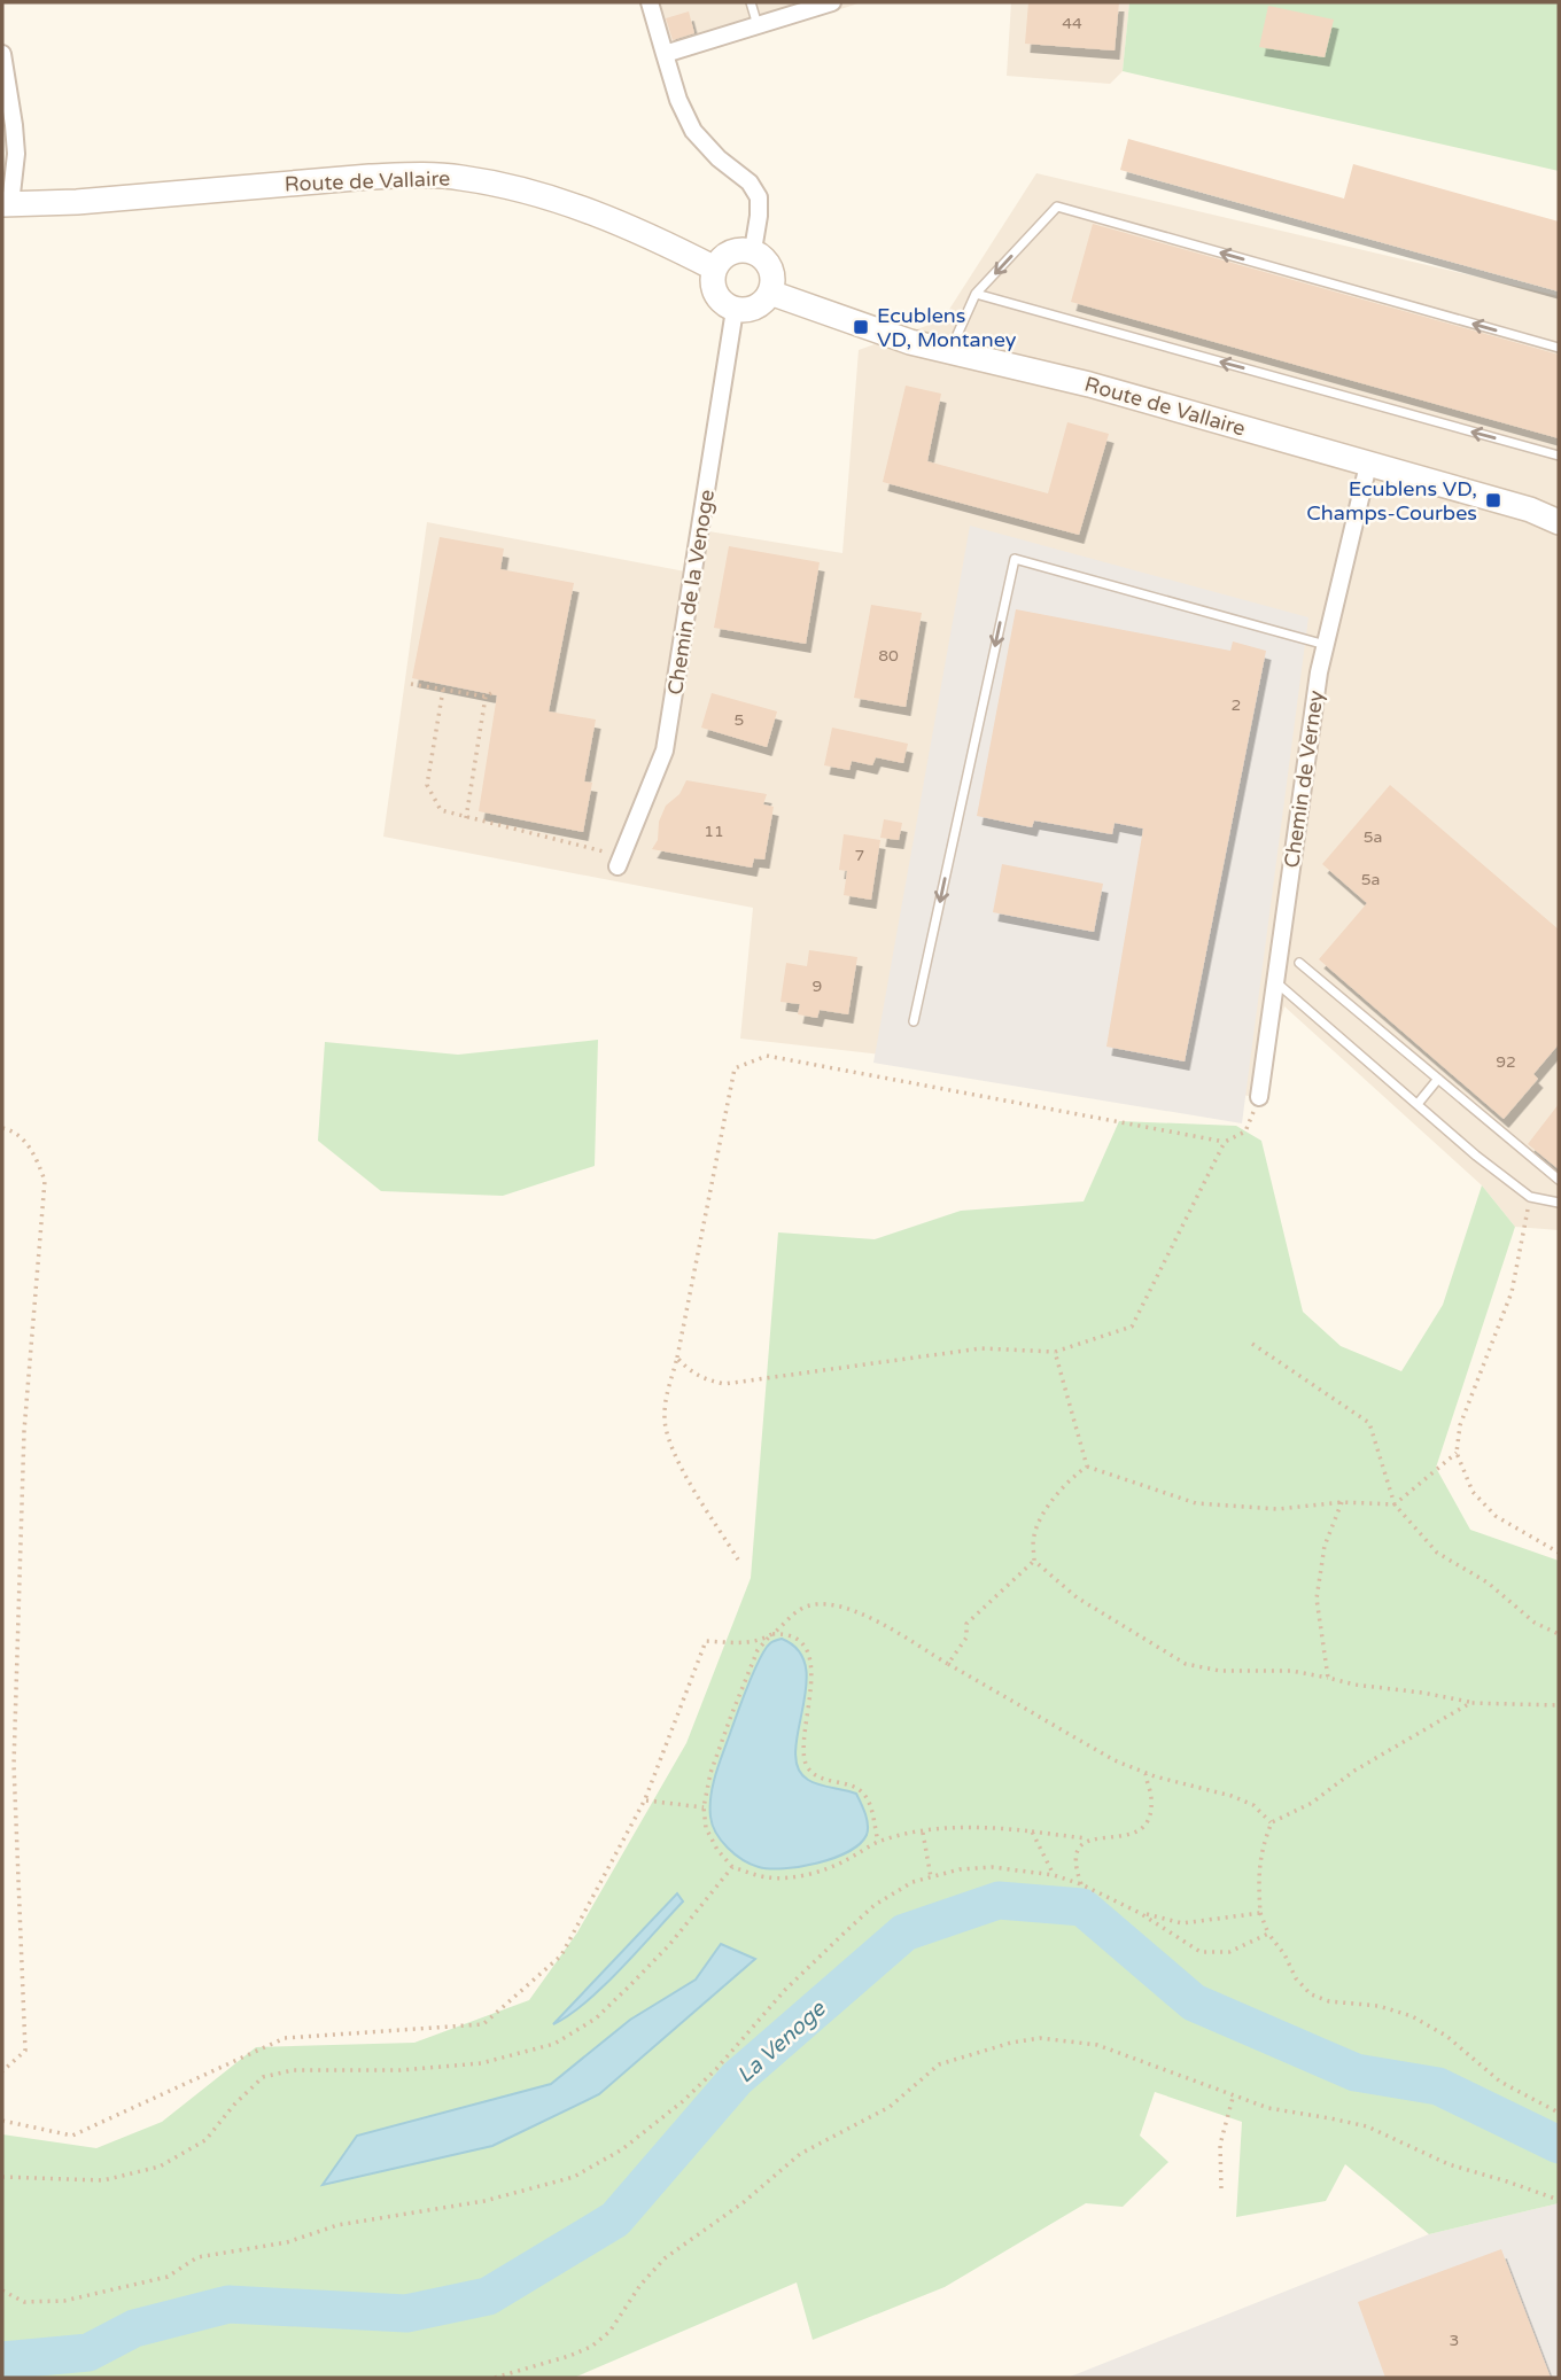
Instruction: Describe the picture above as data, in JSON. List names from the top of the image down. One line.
{"streets":{"street":["Route de Vallaire","Chemin de la Venoge","Chemin de Verney"]},"crossings":[["Route de Vallaire","Chemin de la Venoge"],["Route de Vallaire","Chemin de Verney"]],"water":["La Venoge"],"places":{"transit":["Ecublens VD, Montaney","Ecublens VD, Champs-Courbes"]},"house_numbers":["44","80","2","5","11","5a","7","5a","9","92","3"]}
